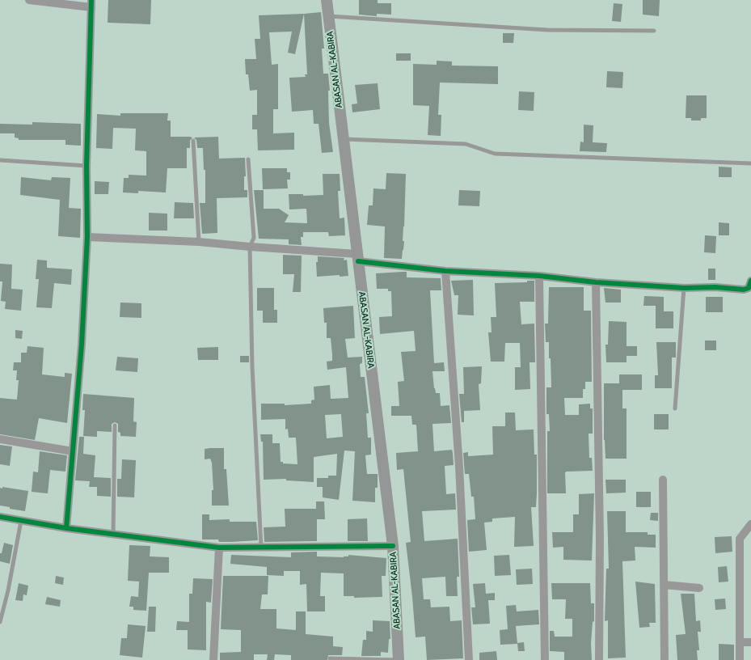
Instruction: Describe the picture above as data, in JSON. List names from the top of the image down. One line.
{"streets":{"main road":["ABASAN AL-KABIRA"]}}
